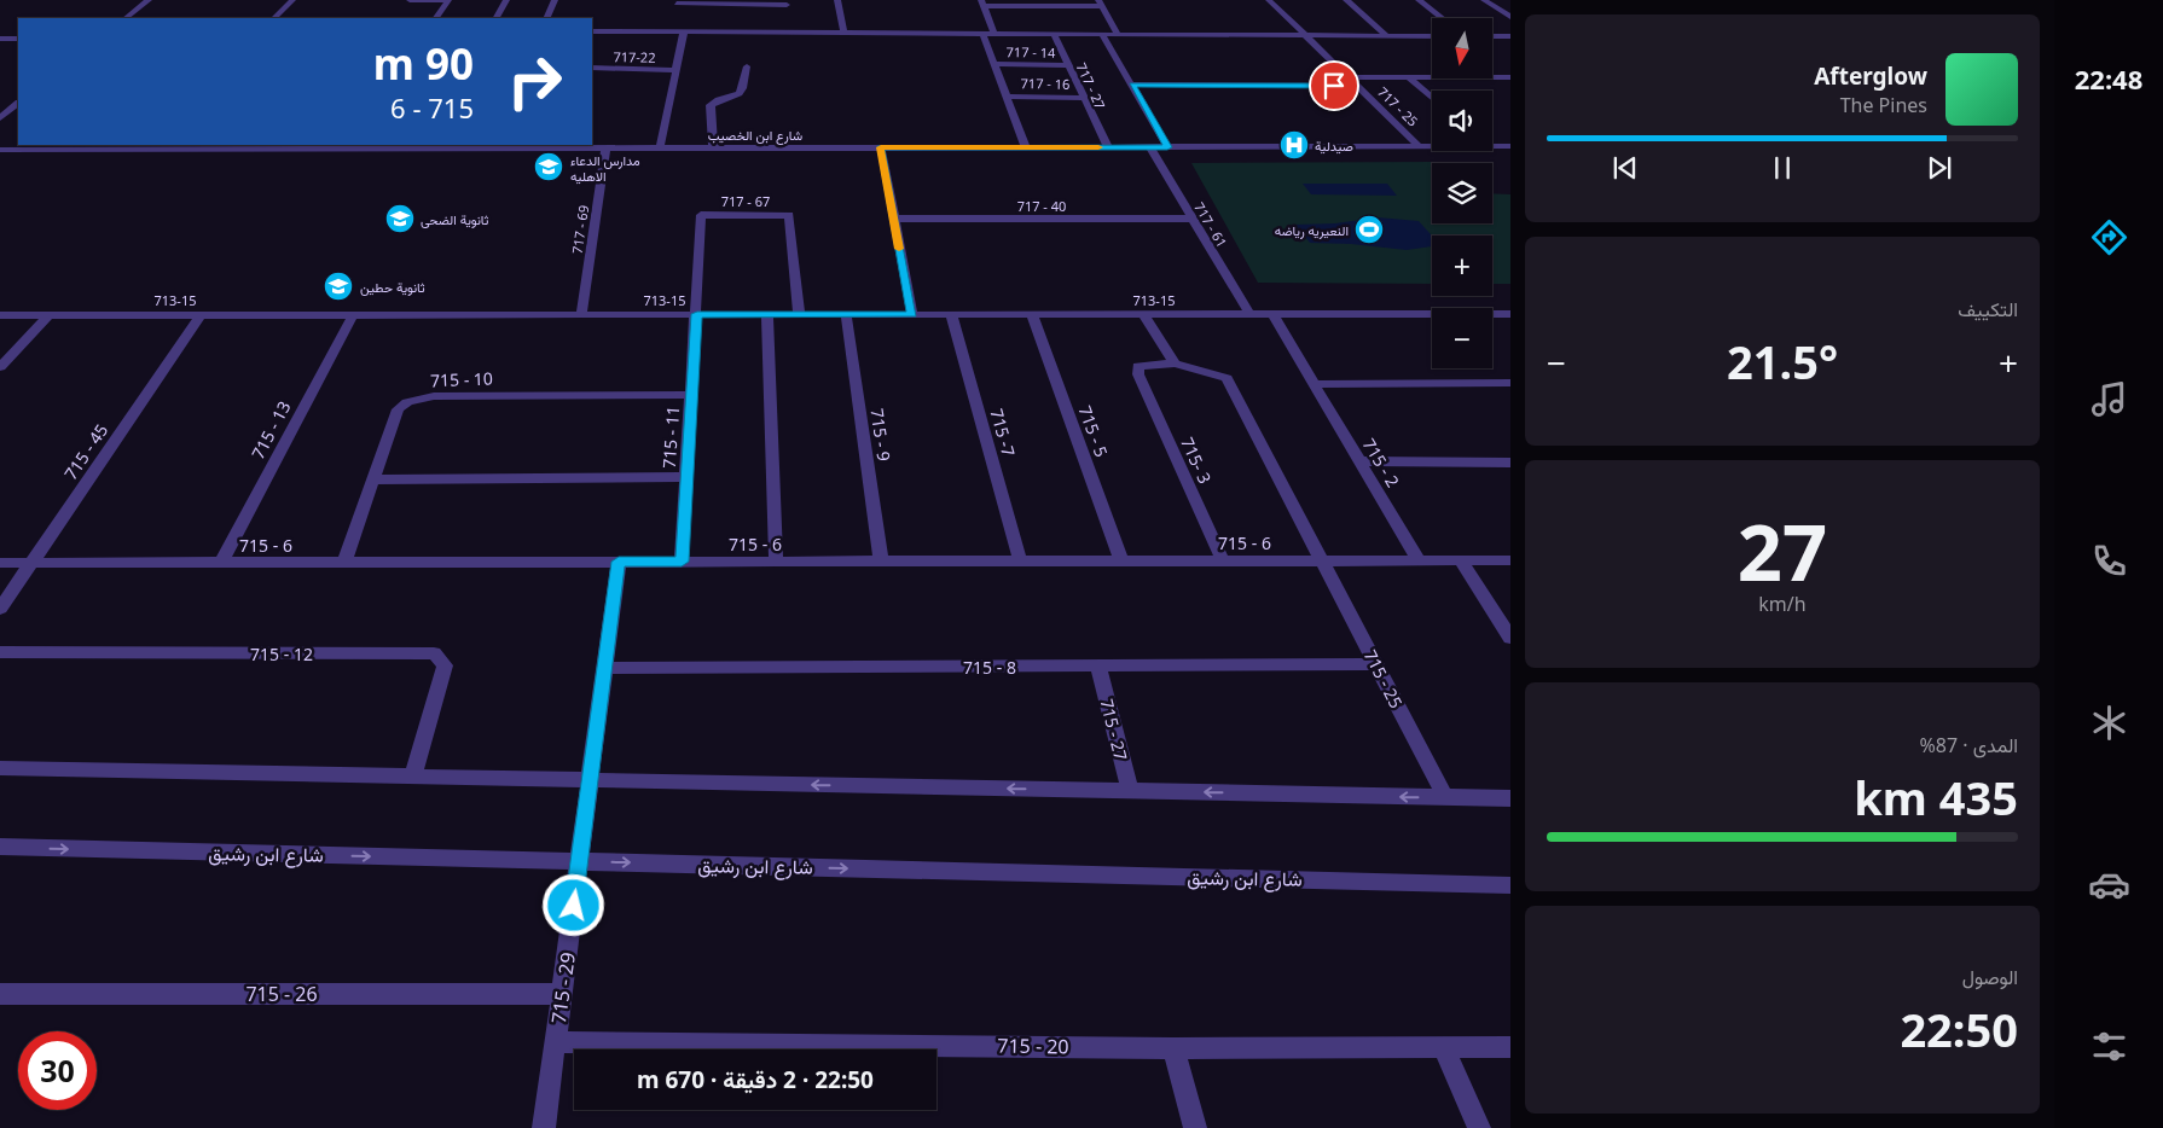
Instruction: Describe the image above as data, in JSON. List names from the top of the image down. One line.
{"streets":{"street":["717 - 14","717-22","717 - 16","717 - 27","717 - 25","شارع ابن الخصيب","717 - 67","717 - 40","717 - 61","717 - 69","713-15","715 - 10","715 - 13","715 - 5","715 -7","715 - 9","715 - 11","715 - 45","715- 3","715 - 2","715 - 6","715 - 12","715 - 8","715 - 25","715 - 27","شارع ابن رشيق","715 - 29","715 - 26","715 - 20"]},"crossings":[["717 - 14","717 - 27"],["717 - 16","717 - 27"],["717 - 27","شارع ابن الخصيب"],["717 - 25","شارع ابن الخصيب"],["شارع ابن الخصيب","717 - 61"],["شارع ابن الخصيب","717 - 69"],["717 - 67","713-15"],["717 - 67","715 - 11"],["717 - 40","717 - 61"],["717 - 61","713-15"],["717 - 69","713-15"],["713-15","715 - 13"],["713-15","715 - 5"],["713-15","715 -7"],["713-15","715 - 9"],["713-15","715 - 11"],["713-15","715 - 45"],["713-15","715 - 2"],["715 - 10","715 - 11"],["715 - 10","715 - 6"],["715 - 13","715 - 6"],["715 - 5","715 - 6"],["715 -7","715 - 6"],["715 - 9","715 - 6"],["715 - 11","715 - 6"],["715 - 45","715 - 6"],["715- 3","715 - 6"],["715- 3","715 - 25"],["715 - 2","715 - 6"],["715 - 6","715 - 25"],["715 - 6","715 - 29"],["715 - 8","715 - 25"],["715 - 8","715 - 27"],["715 - 8","715 - 29"],["شارع ابن رشيق","715 - 29"],["715 - 29","715 - 26"],["715 - 29","715 - 20"]],"places":{"hospital":["صيدلية"],"school or university":["مدارس الدعاء الاهليه","ثانوية الضحى","ثانوية حطين"],"sports":["النعيريه رياضه"]},"north":"bottom","page":{"tabs":"22:48","map_buttons":["+","−"],"turn":["90 m","715 - 6"],"song":["Afterglow","The Pines"],"tile":["التكييف",["27","km/h"],["المدى · 87%","435 km"],["الوصول","22:50"]],"heat":["−","21.5°","+"],"limit":"30","trip":"22:50 · 2 دقيقة · 670 m"}}
